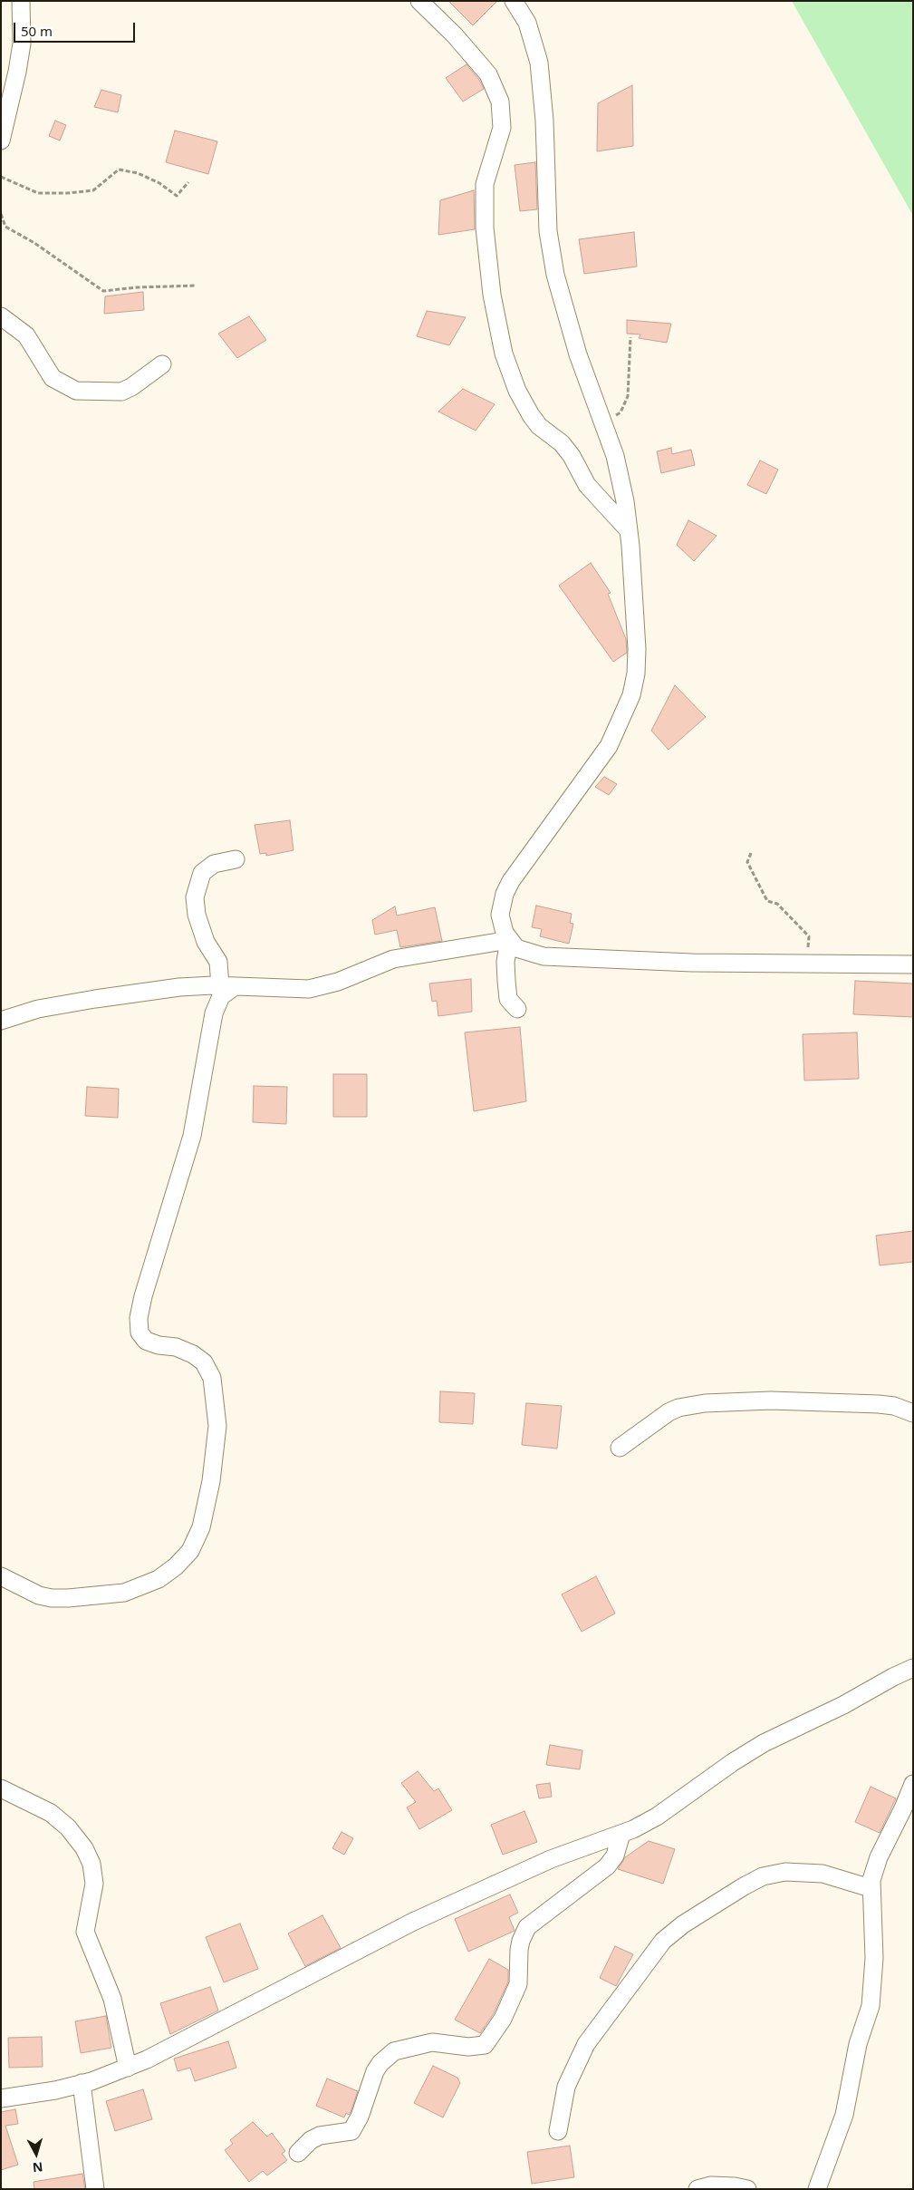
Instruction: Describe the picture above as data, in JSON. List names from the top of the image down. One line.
{"scale_bar":"50 m","north":"bottom"}
